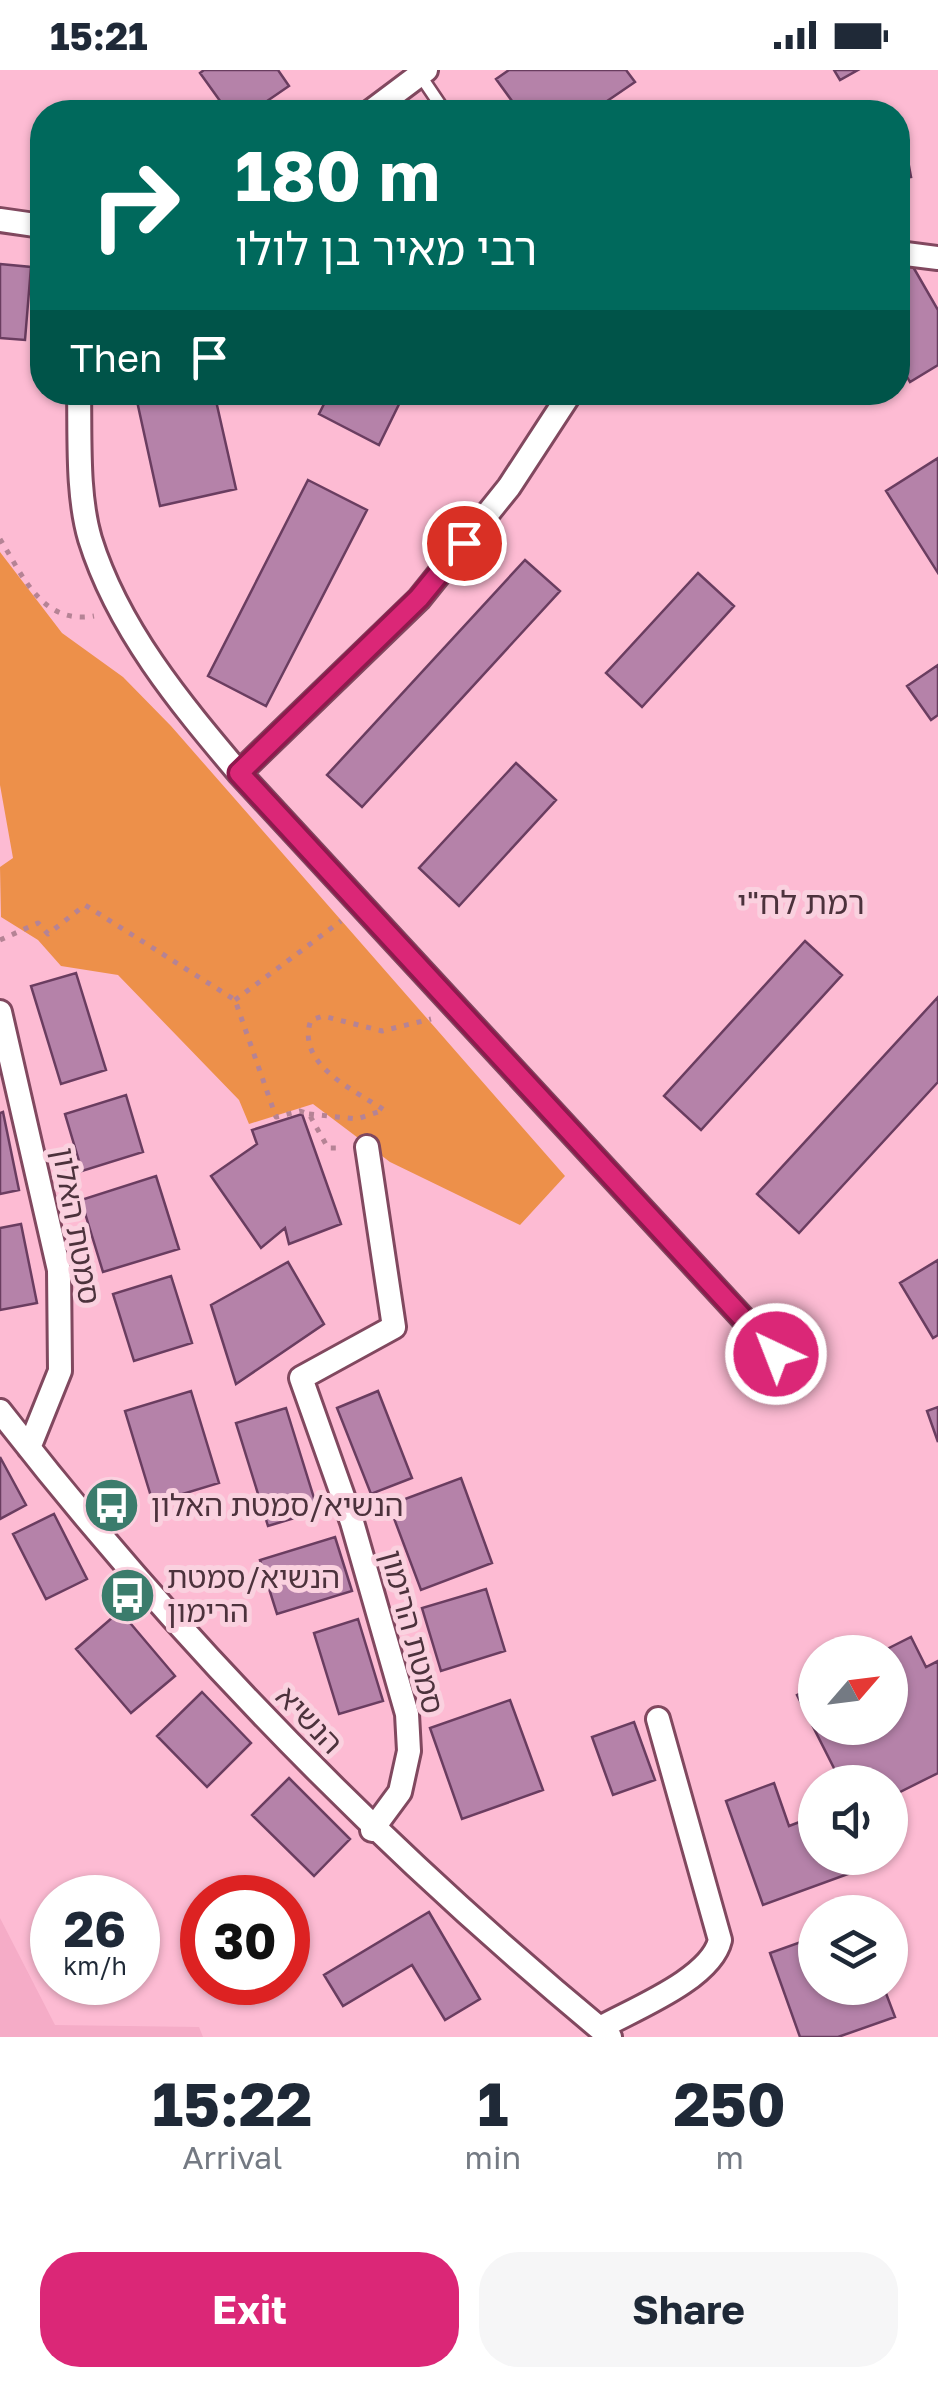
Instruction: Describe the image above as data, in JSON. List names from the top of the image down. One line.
{"streets":{"street":["סמטת האלון","סמטת הרימון","הנשיא"]},"crossings":[["סמטת האלון","הנשיא"],["סמטת הרימון","הנשיא"]],"districts":["רמת לח\"י"],"places":{"bus stop":["הנשיא/סמטת האלון","הנשיא/סמטת הרימון"]},"north":"top right","page":{"status":"15:21","turn":["180 m","רבי מאיר בן לולו"],"then":"Then","speed":"26 km/h","limit":"30","eta":["15:22","Arrival","1","min","250","m"],"buttons":["Exit","Share"]}}
